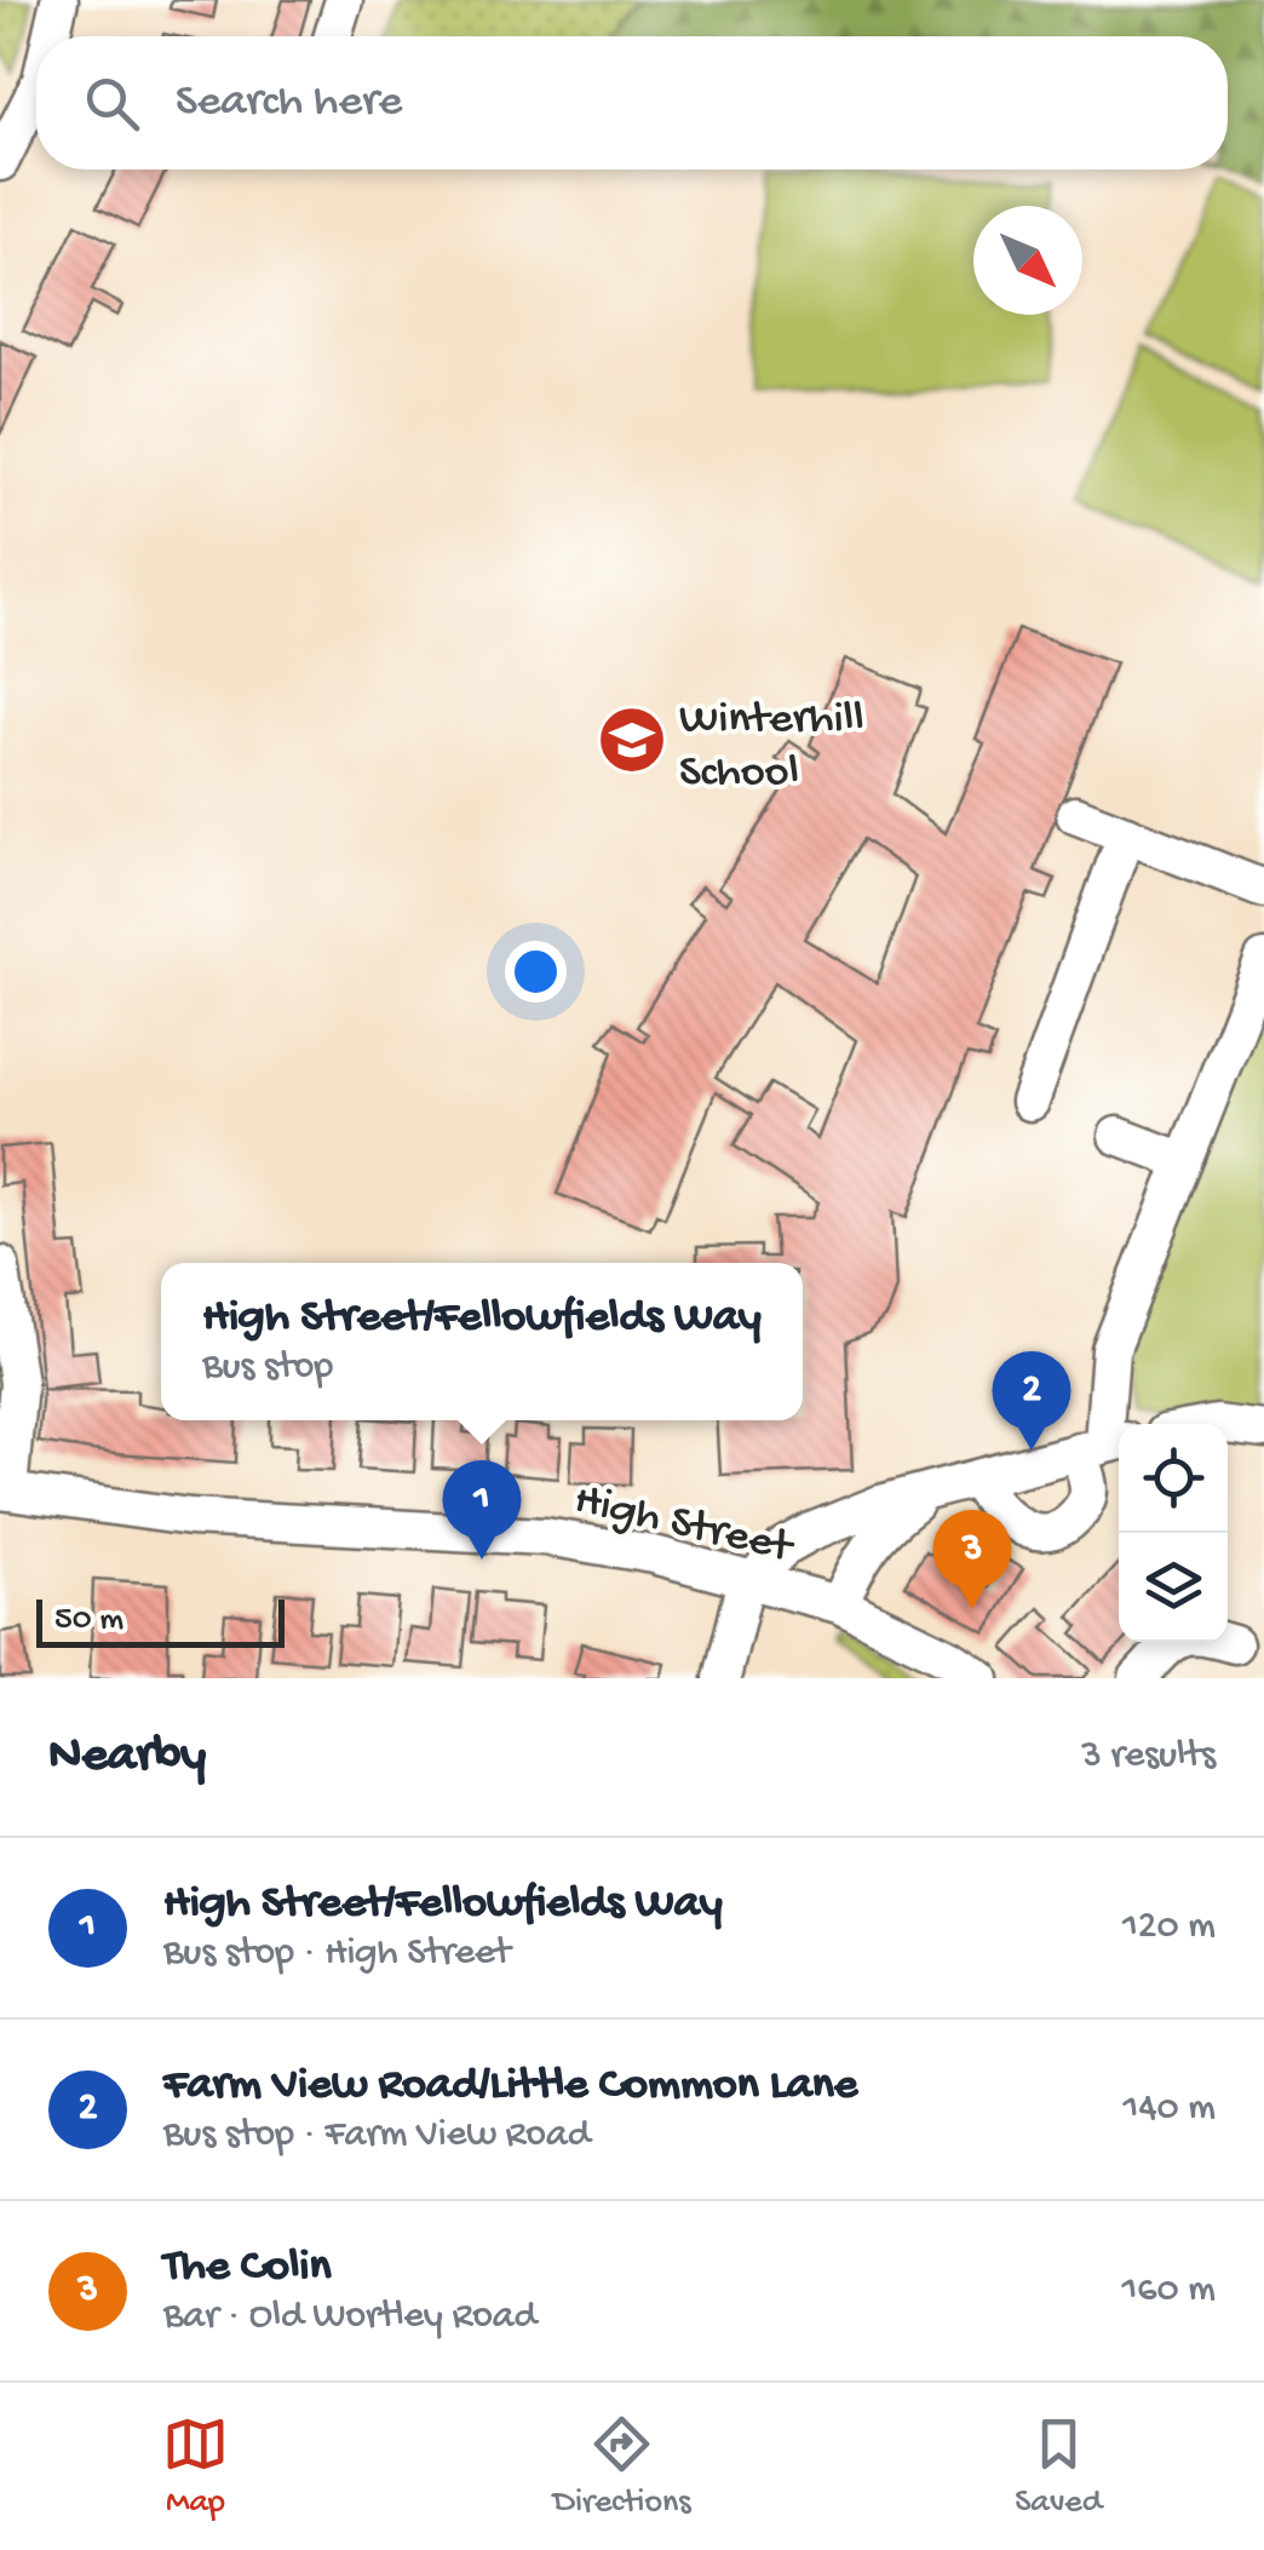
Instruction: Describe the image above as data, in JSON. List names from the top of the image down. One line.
{"streets":{"street":["High Street"]},"places":{"school or university":["Winterhill School"]},"scale_bar":"50 m","north":"bottom right","page":{"search":"Search here","popup":["High Street/Fellowfields Way","Bus stop"],"pins":["2","1","3"],"scale":"50 m","heading":["Nearby","3 results"],"list":[{"mark":"1","name":"High Street/Fellowfields Way","note":"Bus stop · High Street","value":"120 m"},{"mark":"2","name":"Farm View Road/Little Common Lane","note":"Bus stop · Farm View Road","value":"140 m"},{"mark":"3","name":"The Colin","note":"Bar · Old Wortley Road","value":"160 m"}],"nav":["Map","Directions","Saved"]}}
